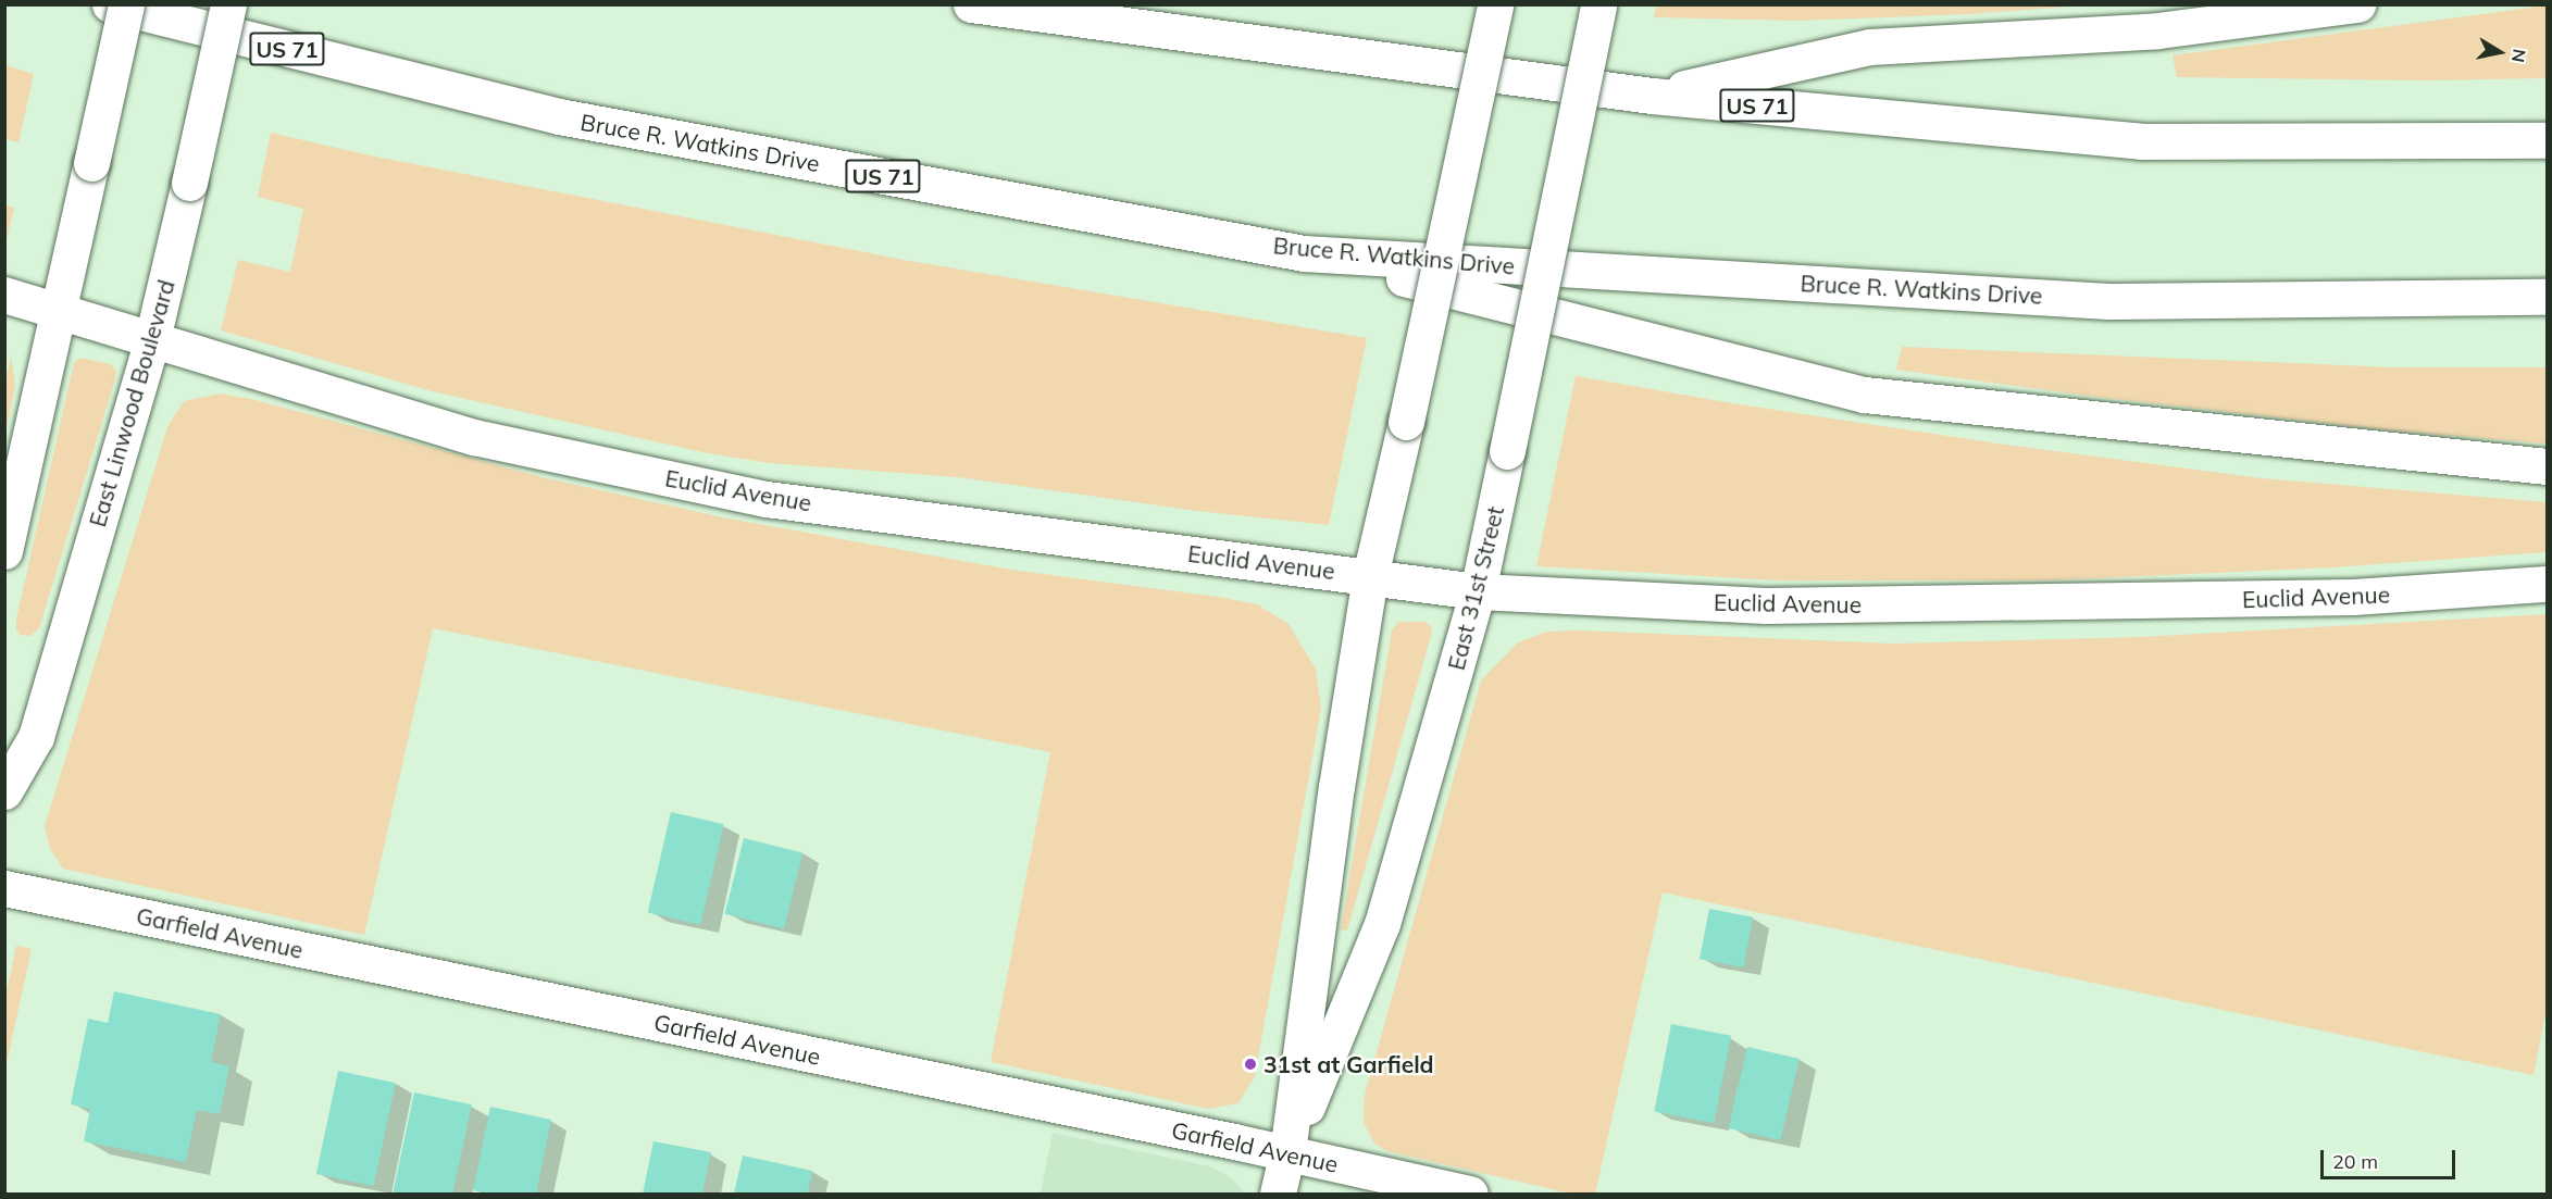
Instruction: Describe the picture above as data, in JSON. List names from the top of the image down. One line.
{"streets":{"main road":["US 71","Bruce R. Watkins Drive","East Linwood Boulevard","Euclid Avenue","East 31st Street","Garfield Avenue"]},"crossings":[["East Linwood Boulevard","Euclid Avenue"],["Euclid Avenue","East 31st Street"],["East 31st Street","Garfield Avenue"]],"places":["31st at Garfield"],"scale_bar":"20 m","north":"right"}
